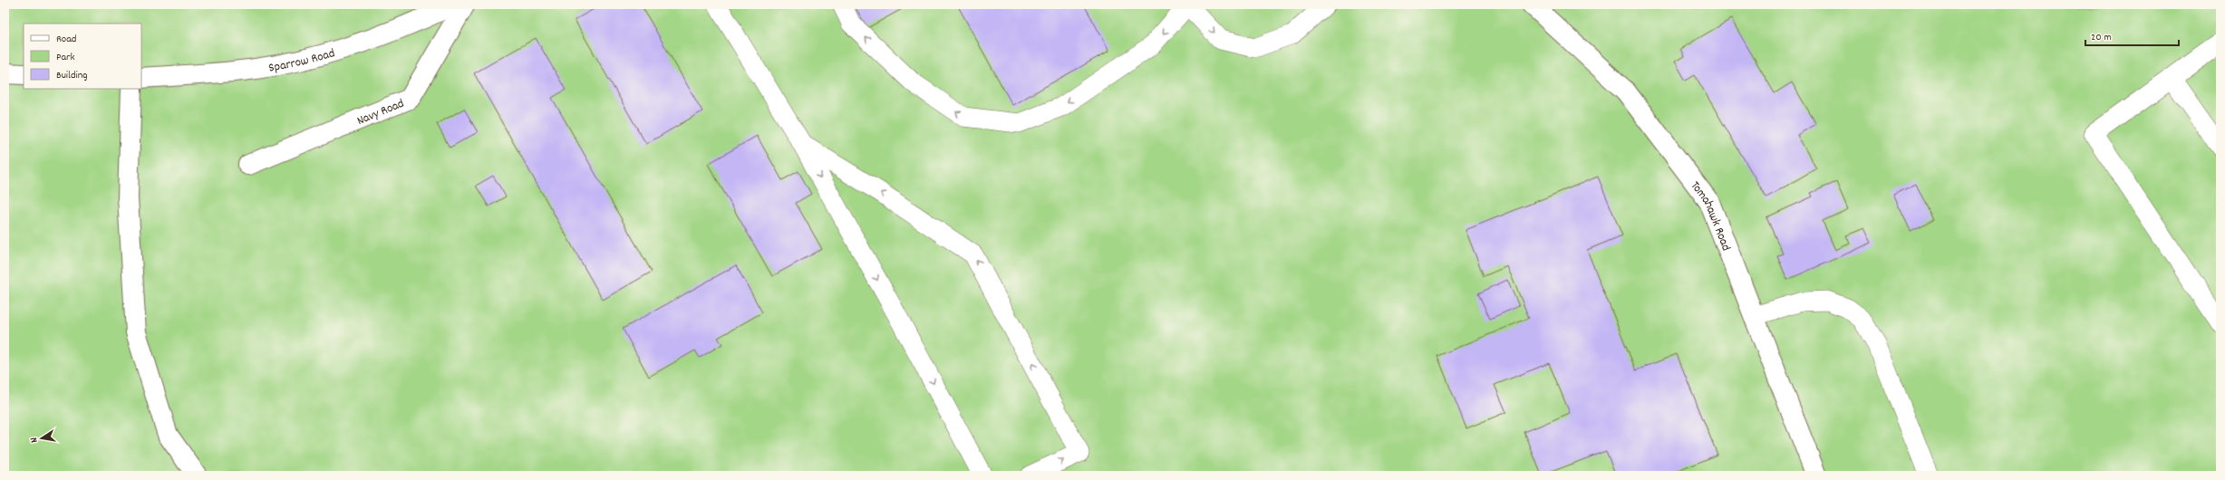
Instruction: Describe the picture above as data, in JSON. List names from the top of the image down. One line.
{"streets":{"street":["Sparrow Road","Navy Road","Tomahawk Road"]},"legend":["Road","Park","Building"],"scale_bar":"20 m","north":"left"}
